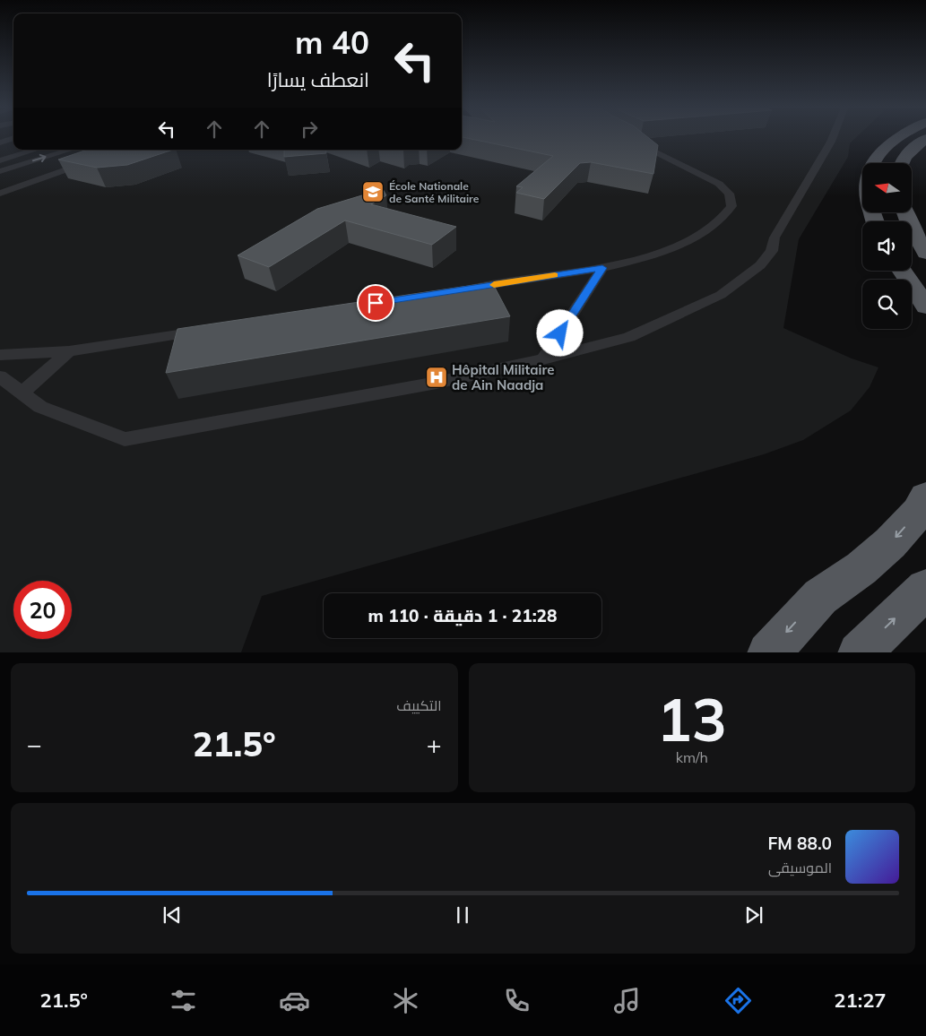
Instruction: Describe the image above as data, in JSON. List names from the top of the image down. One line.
{"places":{"school or university":["École Nationale de Santé Militaire"],"hospital":["Hôpital Militaire de Ain Naadja"]},"north":"left","page":{"turn":["40 m","انعطف يسارًا"],"limit":"20","trip":"21:28 · 1 دقيقة · 110 m","tile":[["13","km/h"],"التكييف"],"heat":["−","21.5°","+"],"song":["88.0 FM","الموسيقى"],"tabs":["21:27","21.5°"]}}
